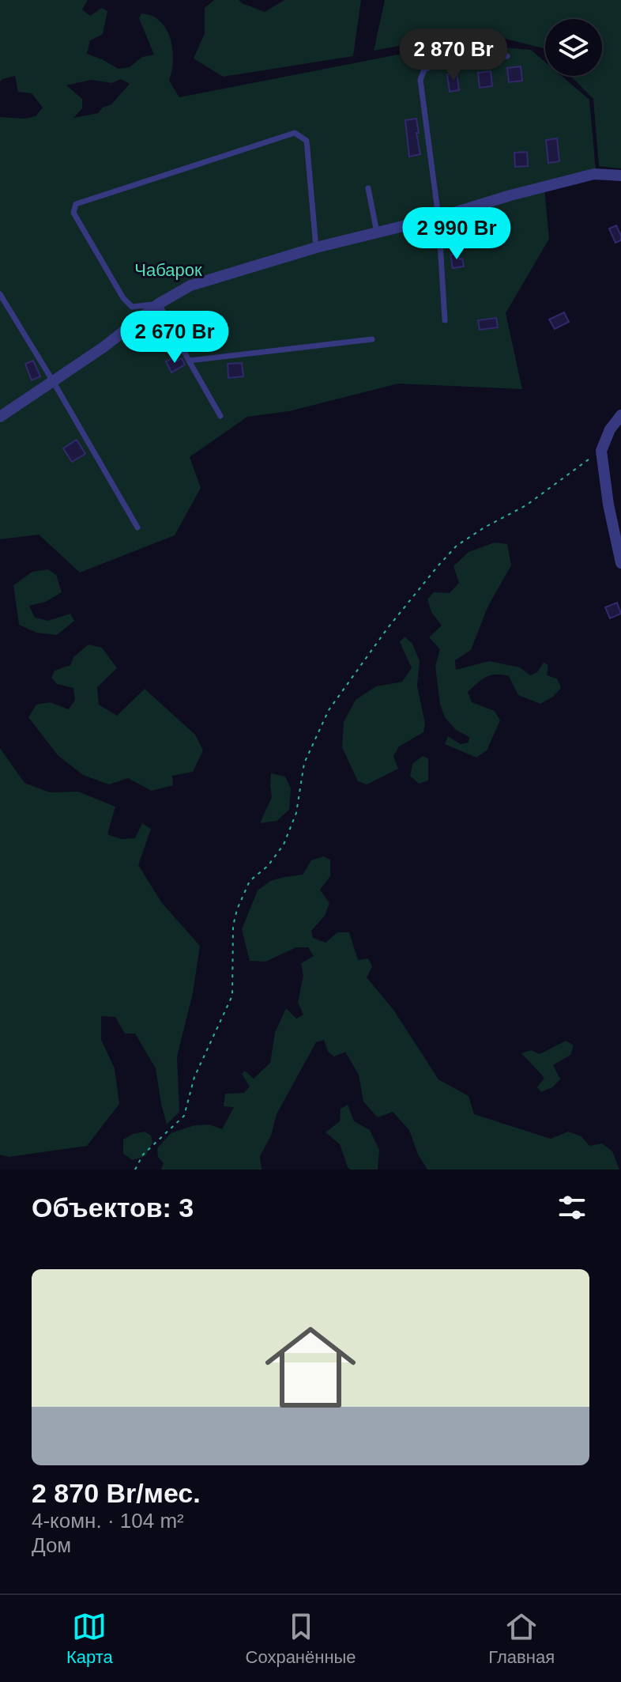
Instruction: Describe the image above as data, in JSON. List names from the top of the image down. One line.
{"parks":["Чабарок"],"page":{"price":["2 870 Br","2 990 Br","2 670 Br"],"heading":"Объектов: 3","list":[{"name":"2 870 Br/мес.","note":"4-комн. · 104 m² · Дом"}],"tabs":["Карта","Сохранённые","Главная"]}}
